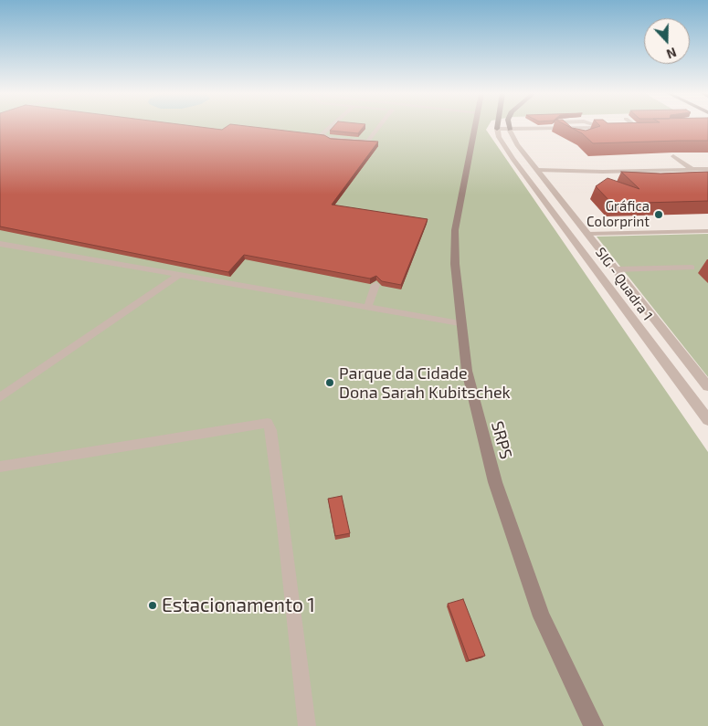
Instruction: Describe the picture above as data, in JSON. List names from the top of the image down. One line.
{"streets":{"main road":["SRPS"],"street":["SIG - Quadra 1"]},"places":["Gráfica Colorprint","Parque da Cidade Dona Sarah Kubitschek","Estacionamento 1"],"north":"bottom"}
